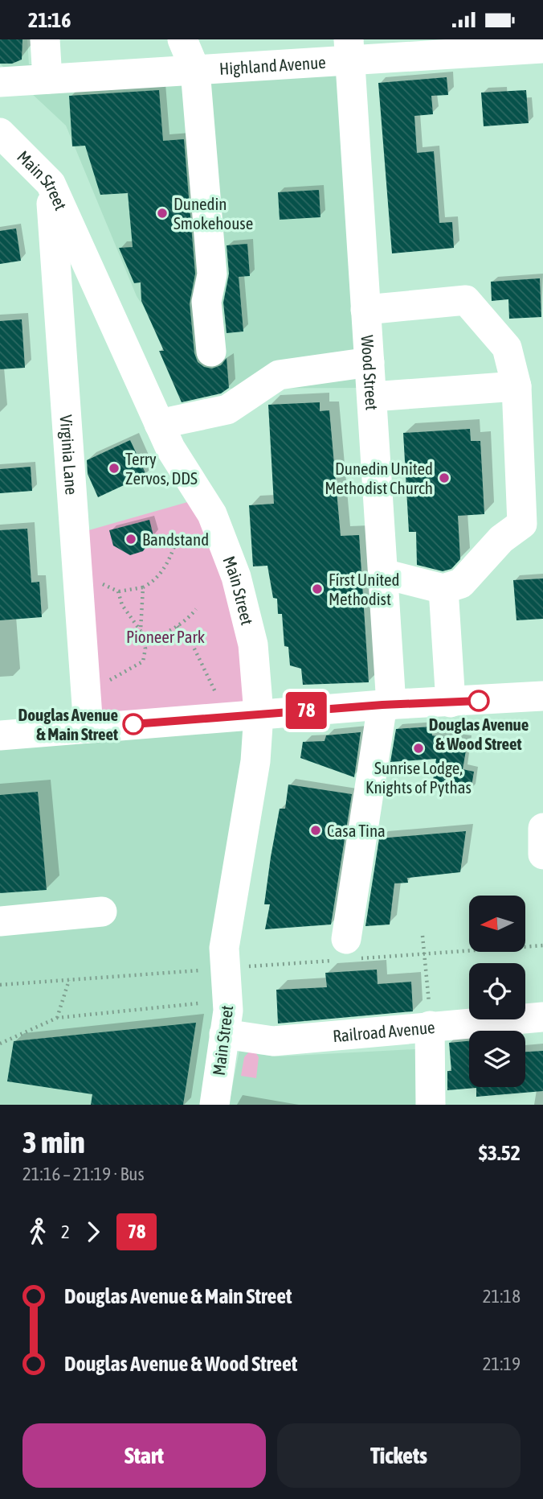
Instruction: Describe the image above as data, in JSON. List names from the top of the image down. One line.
{"streets":{"street":["Highland Avenue","Main Street","Wood Street","Virginia Lane","Railroad Avenue"]},"crossings":[["Highland Avenue","Wood Street"],["Main Street","Virginia Lane"],["Main Street","Railroad Avenue"]],"parks":["Pioneer Park"],"places":["Dunedin Smokehouse","Terry Zervos, DDS","Dunedin United Methodist Church","Bandstand","First United Methodist","Douglas Avenue & Wood Street","Douglas Avenue & Main Street","Sunrise Lodge, Knights of Pythas","Casa Tina"],"lines":["bus line 78"],"north":"left","page":{"status":"21:16","on_map":"78","heading":["3 min","21:16 – 21:19 · Bus","$3.52"],"legs":["2","78"],"list":[{"name":"Douglas Avenue & Main Street","value":"21:18"},{"name":"Douglas Avenue & Wood Street","value":"21:19"}],"buttons":["Start","Tickets"]}}
